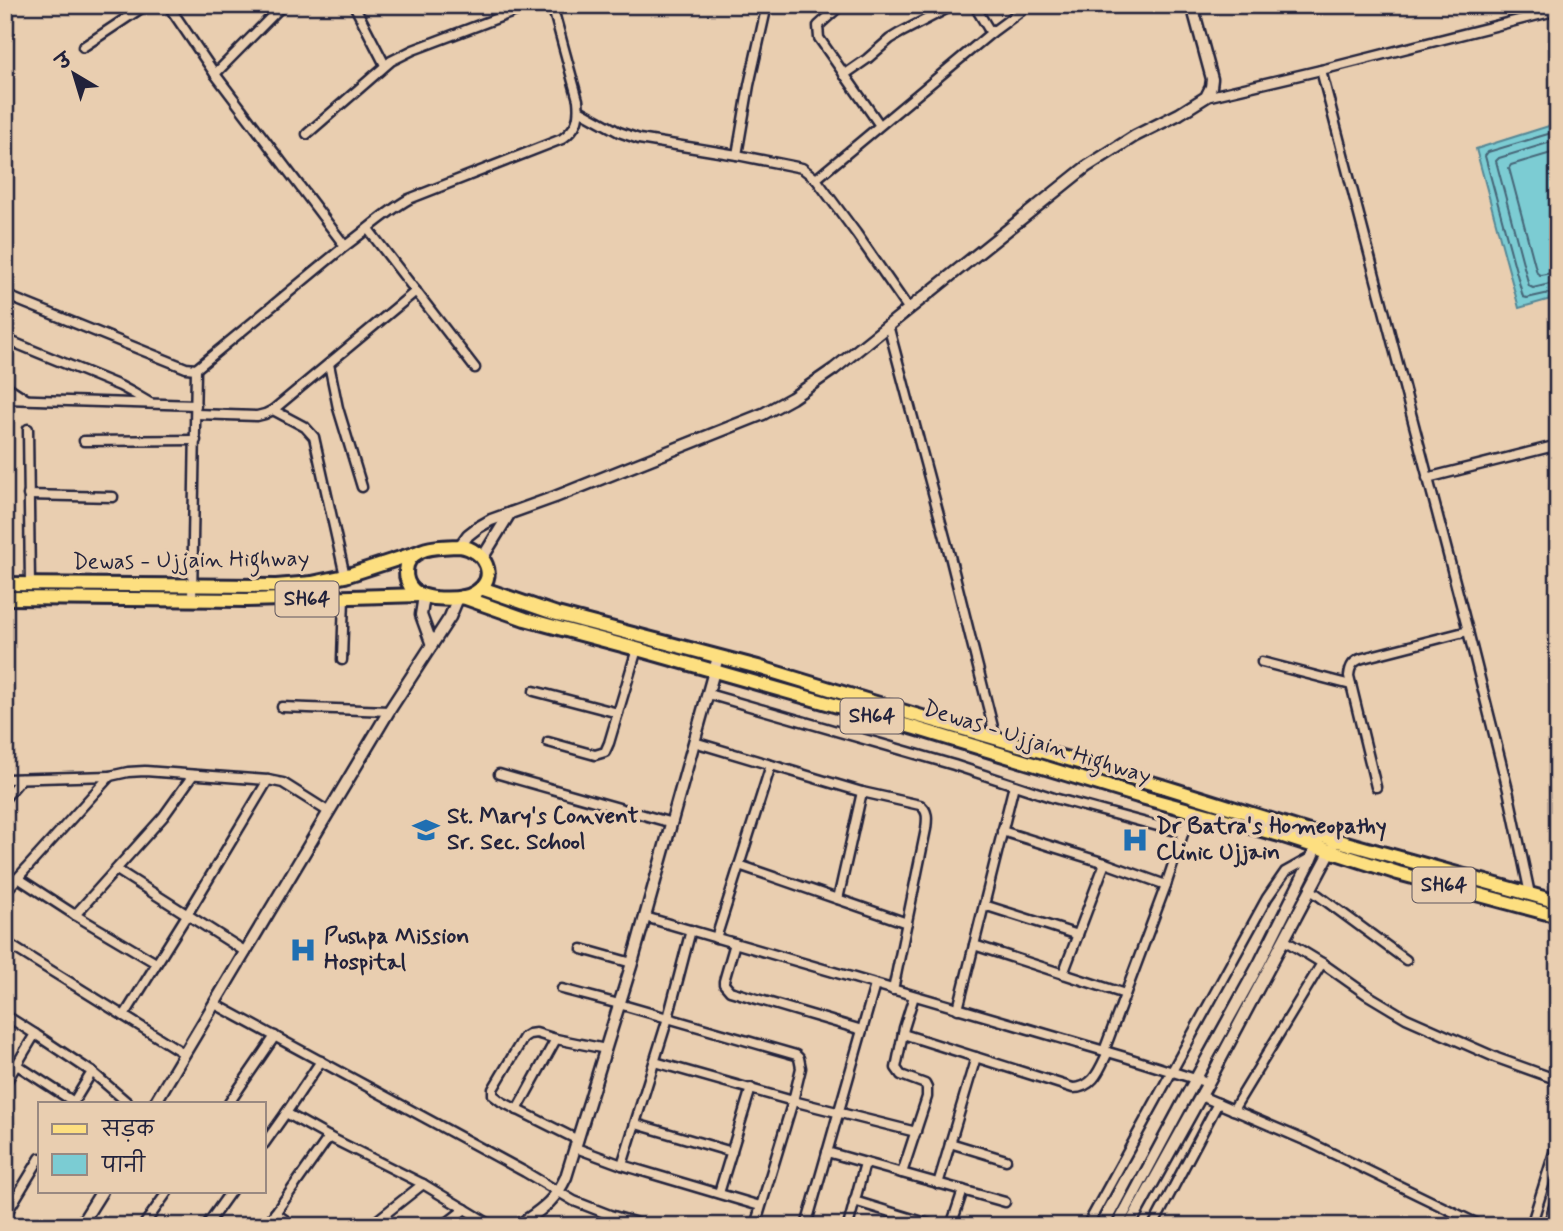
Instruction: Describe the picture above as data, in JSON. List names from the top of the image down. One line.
{"streets":{"main road":["Dewas - Ujjain Highway","SH64"]},"places":{"school or university":["St. Mary's Convent Sr. Sec. School"],"hospital":["Dr Batra's Homeopathy Clinic Ujjain","Pushpa Mission Hospital"]},"legend":["सड़क","पानी"],"north":"top left"}
